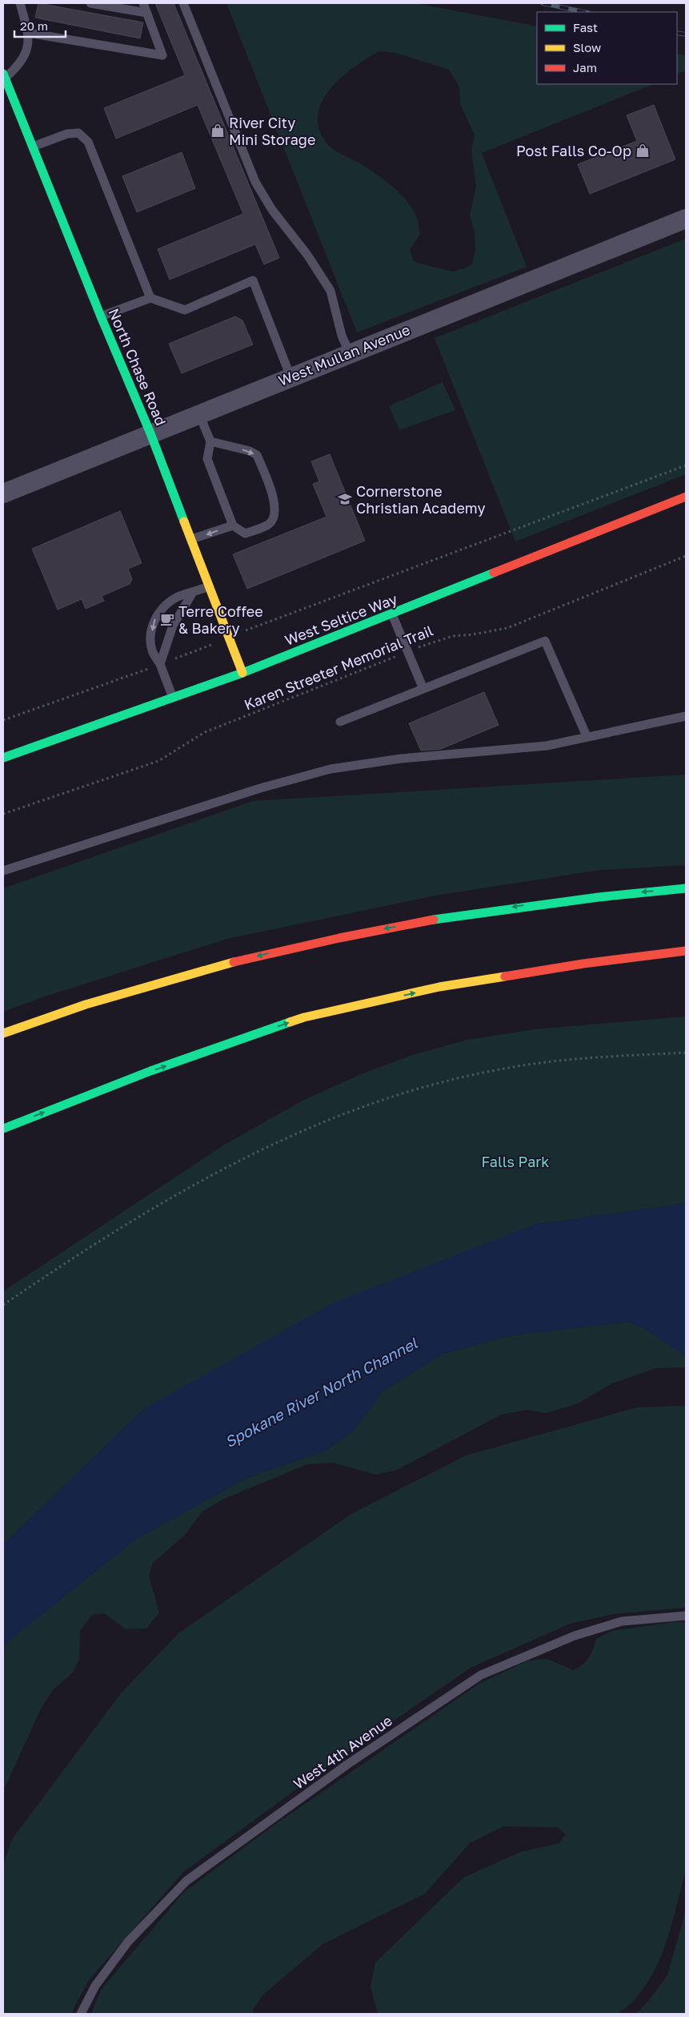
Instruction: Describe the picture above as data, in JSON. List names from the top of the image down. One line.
{"streets":{"main road":["North Chase Road","West Seltice Way"],"street":["West Mullan Avenue"],"lane":["West 4th Avenue"],"path":["Karen Streeter Memorial Trail"]},"crossings":[["West Mullan Avenue","North Chase Road"],["North Chase Road","West Seltice Way"]],"water":["Spokane River North Channel"],"parks":["Falls Park"],"places":{"shop":["River City Mini Storage","Post Falls Co-Op"],"school or university":["Cornerstone Christian Academy"],"cafe":["Terre Coffee & Bakery"]},"legend":["Fast","Slow","Jam"],"scale_bar":"20 m"}
